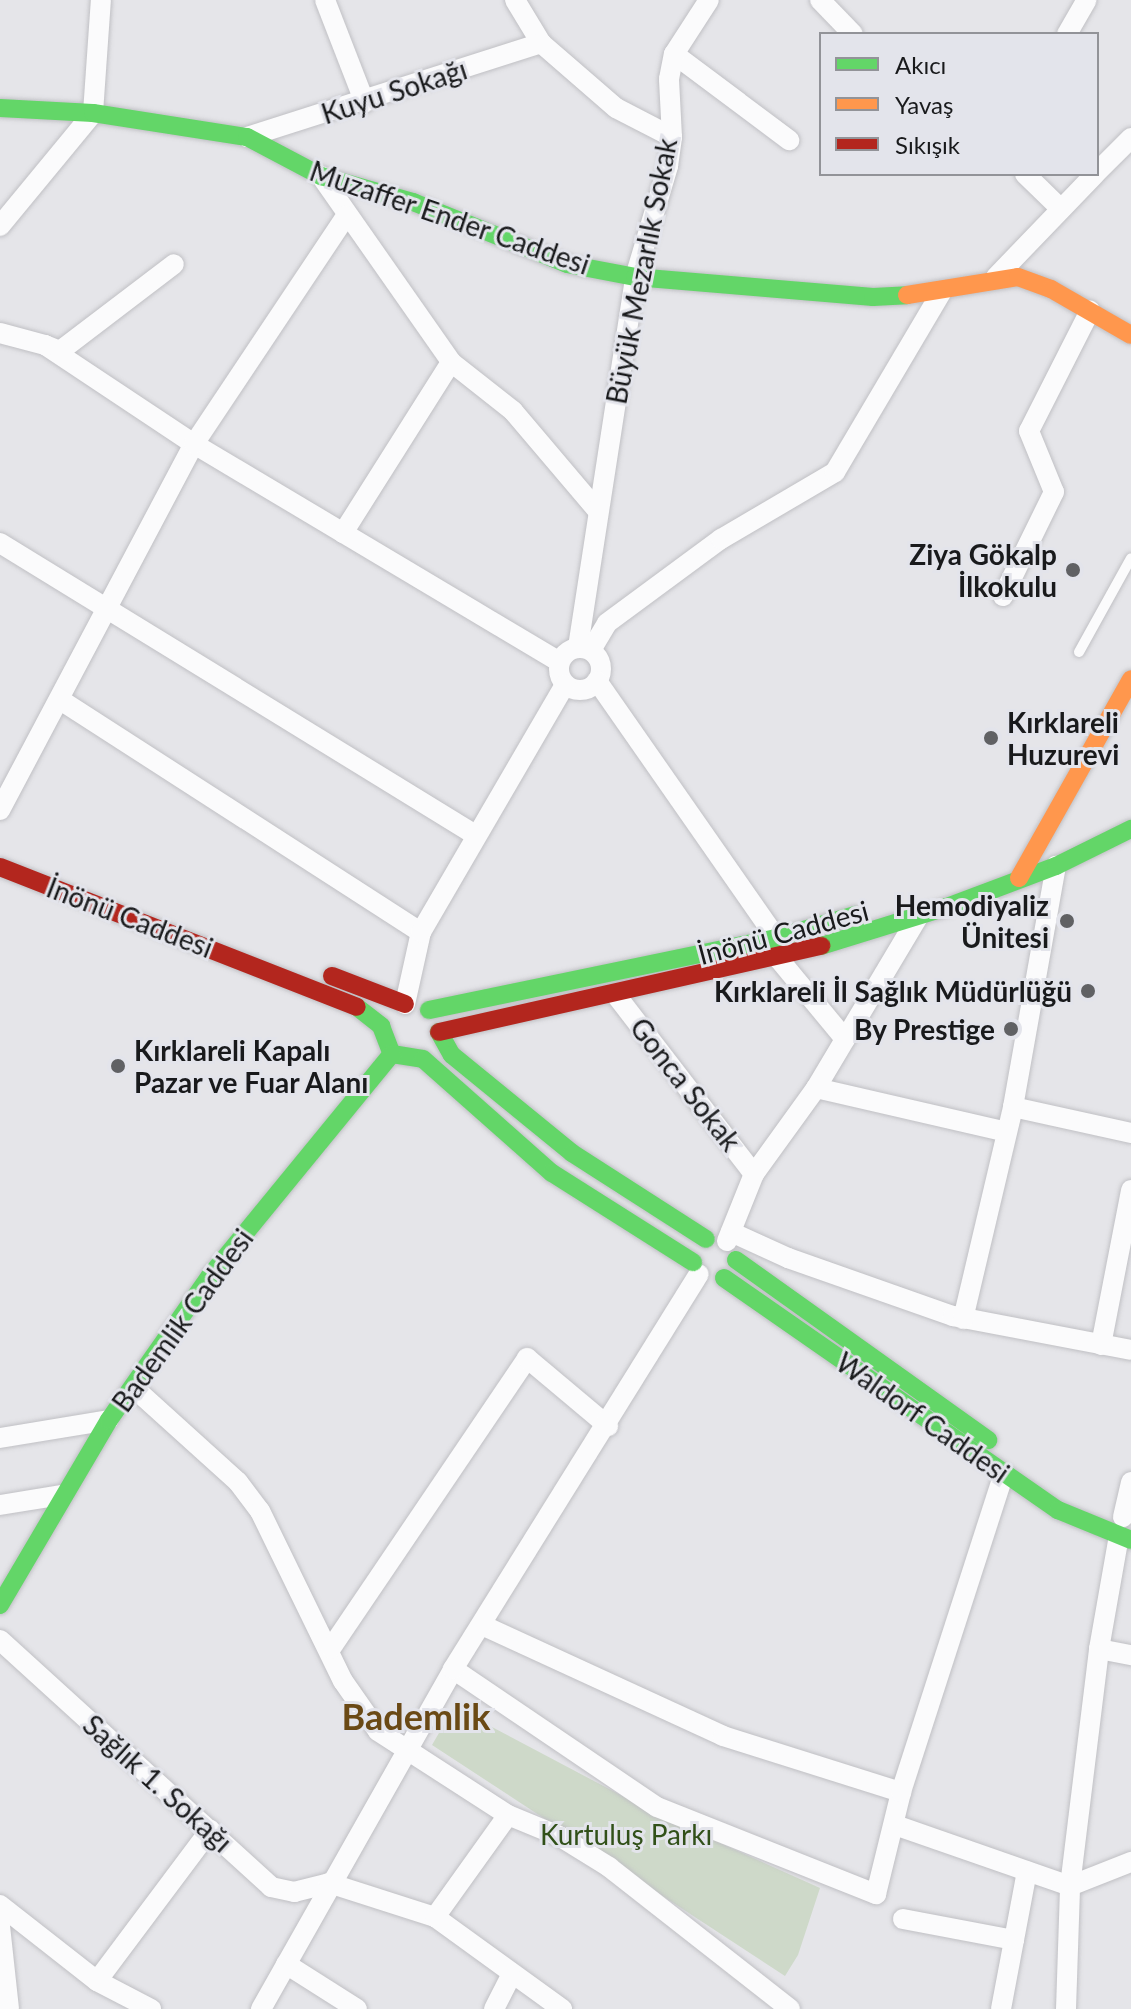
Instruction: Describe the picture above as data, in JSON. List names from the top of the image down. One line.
{"streets":{"main road":["Muzaffer Ender Caddesi","İnönü Caddesi","Bademlik Caddesi","Waldorf Caddesi"],"street":["Kuyu Sokağı","Büyük Mezarlık Sokak","Gonca Sokak","Sağlık 1. Sokağı"]},"crossings":[["Kuyu Sokağı","Muzaffer Ender Caddesi"],["Muzaffer Ender Caddesi","Büyük Mezarlık Sokak"],["İnönü Caddesi","Gonca Sokak"],["İnönü Caddesi","Bademlik Caddesi"],["İnönü Caddesi","Waldorf Caddesi"],["Bademlik Caddesi","Waldorf Caddesi"]],"districts":["Bademlik"],"parks":["Kurtuluş Parkı"],"places":["Ziya Gökalp İlkokulu","Kırklareli Huzurevi","Hemodiyaliz Ünitesi","Kırklareli İl Sağlık Müdürlüğü","By Prestige","Kırklareli Kapalı Pazar ve Fuar Alanı"],"legend":["Akıcı","Yavaş","Sıkışık"]}
